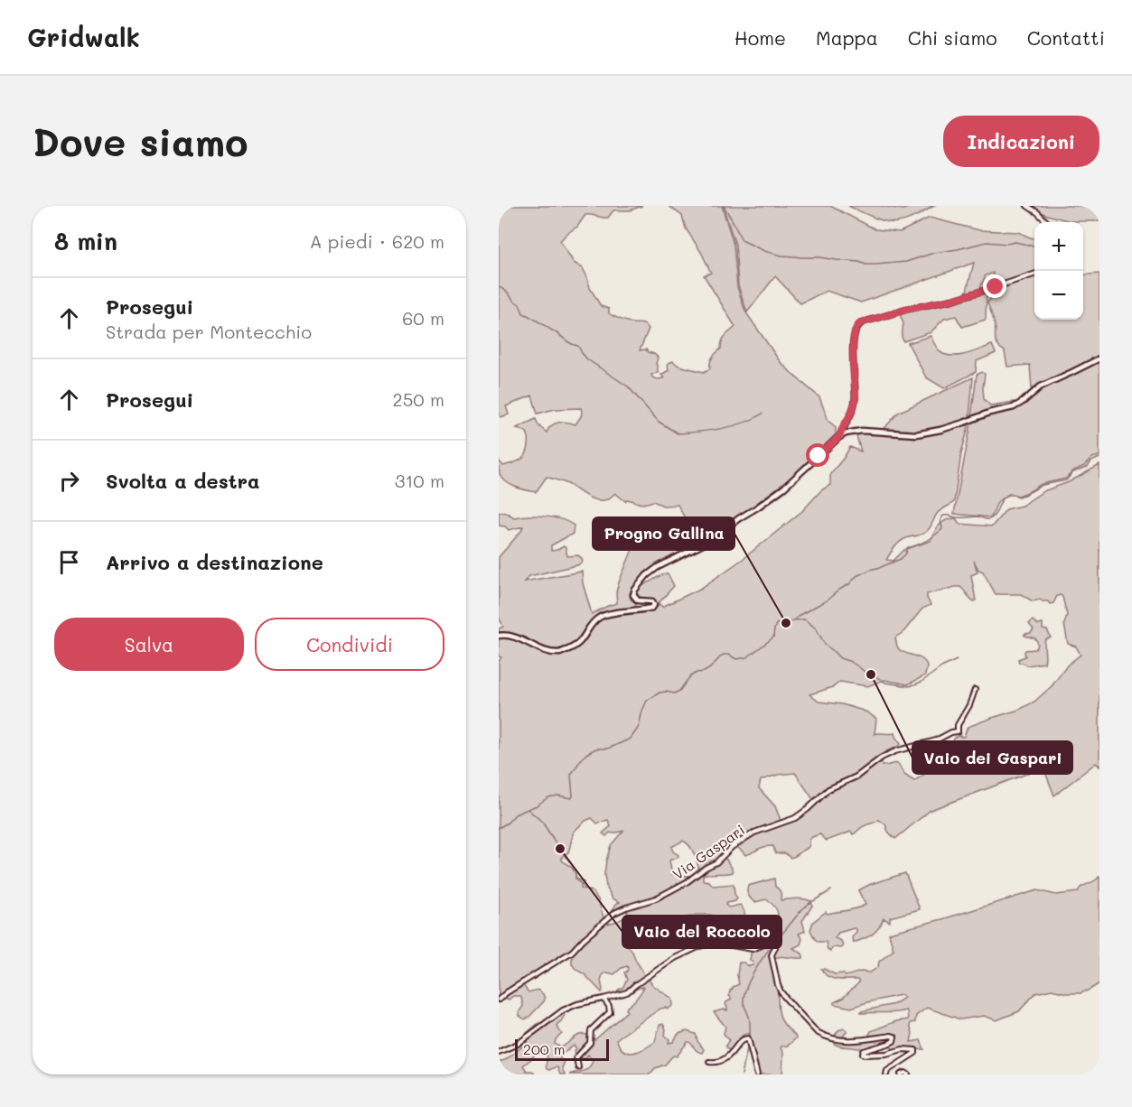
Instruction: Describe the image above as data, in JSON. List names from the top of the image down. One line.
{"streets":{"street":["Via Gaspari"]},"places":["Progno Gallina","Vaio dei Gaspari","Vaio del Roccolo"],"scale_bar":"200 m","page":{"header":"Gridwalk","nav":["Home","Mappa","Chi siamo","Contatti"],"buttons":["Indicazioni",["Salva","Condividi"]],"title":"Dove siamo","heading":["8 min","A piedi · 620 m"],"map_buttons":["+","−"],"list":[["Prosegui","Strada per Montecchio","60 m"],["Prosegui","250 m"],["Svolta a destra","310 m"],"Arrivo a destinazione"],"scale":"200 m"}}
